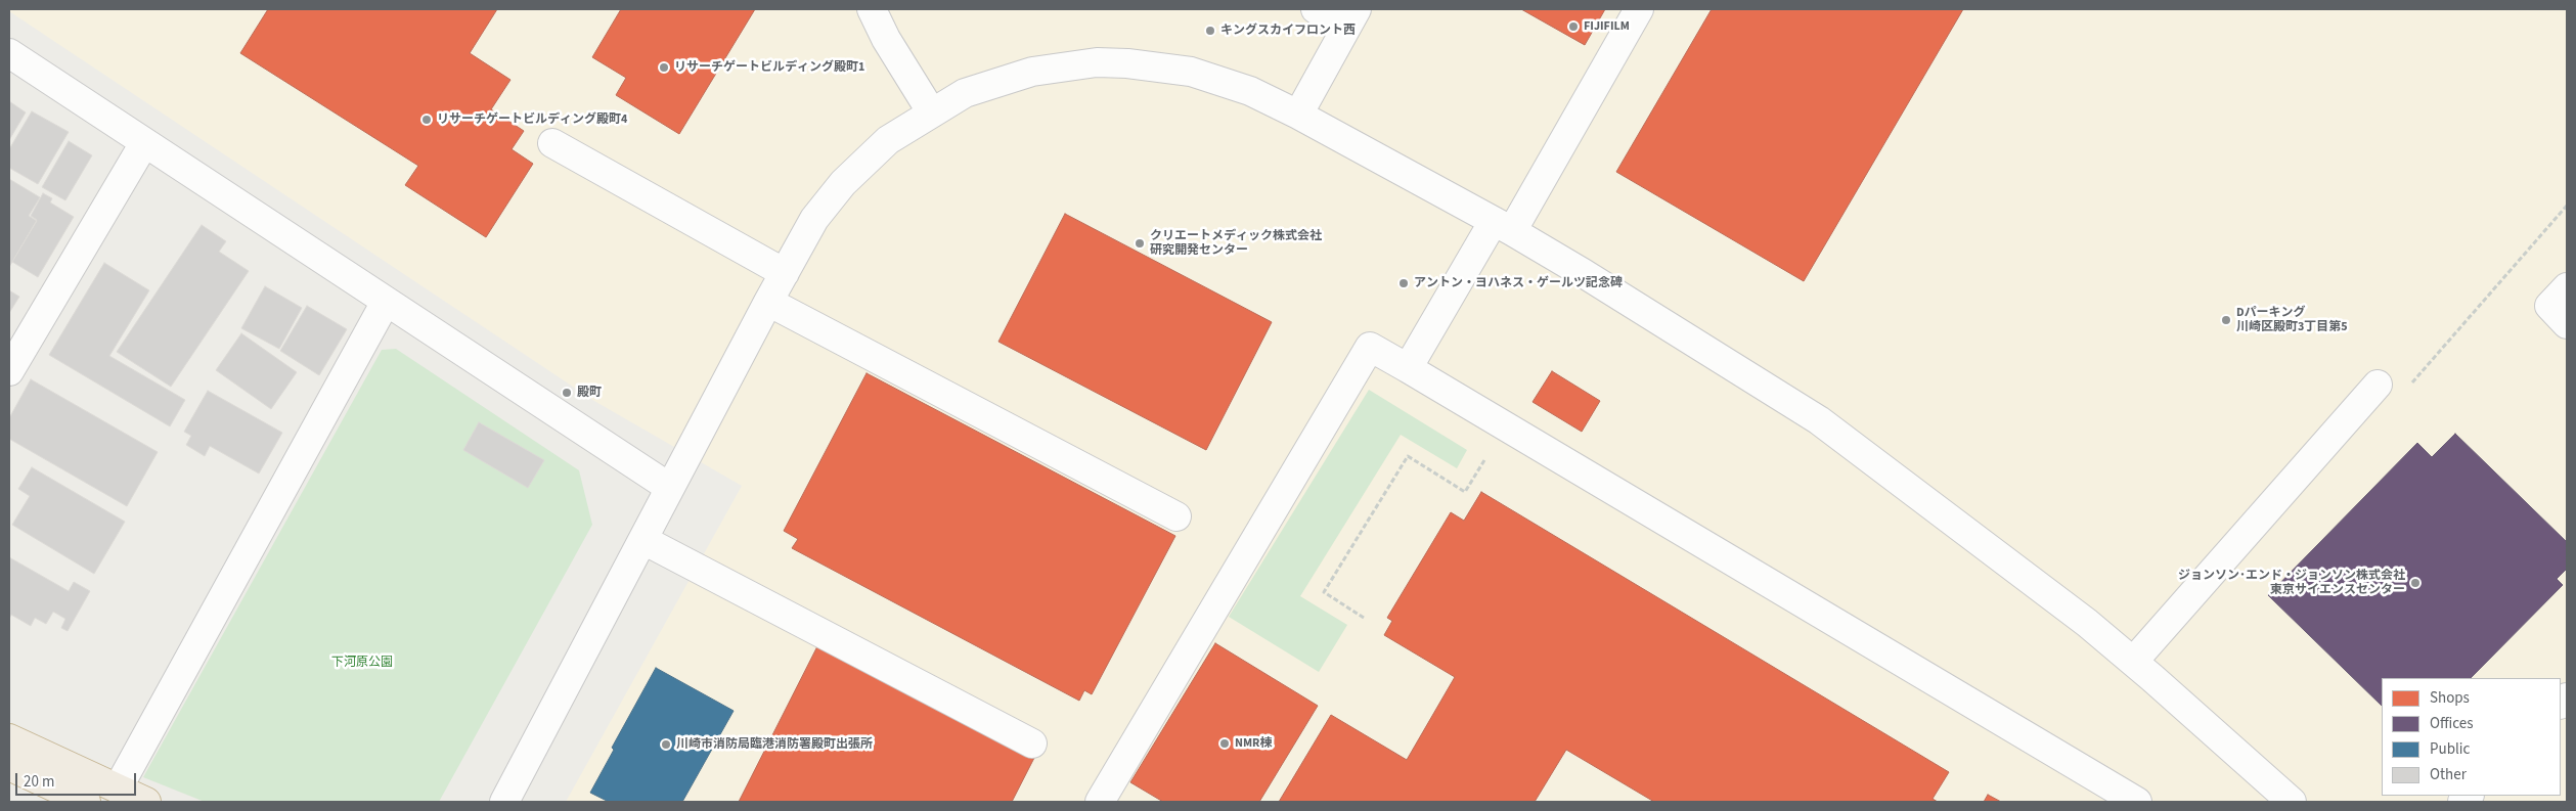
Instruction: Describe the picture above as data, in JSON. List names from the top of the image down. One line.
{"parks":["下河原公園"],"places":["FIJIFILM","キングスカイフロント西","リサーチゲートビルディング殿町1","リサーチゲートビルディング殿町4","クリエートメディック株式会社 研究開発センター","アントン・ヨハネス・ゲールツ記念碑","Dパーキング 川崎区殿町3丁目第5","殿町","ジョンソン･エンド・ジョンソン株式会社 東京サイエンスセンター","NMR棟","川崎市消防局臨港消防署殿町出張所"],"legend":["Shops","Offices","Public","Other"],"scale_bar":"20 m"}
